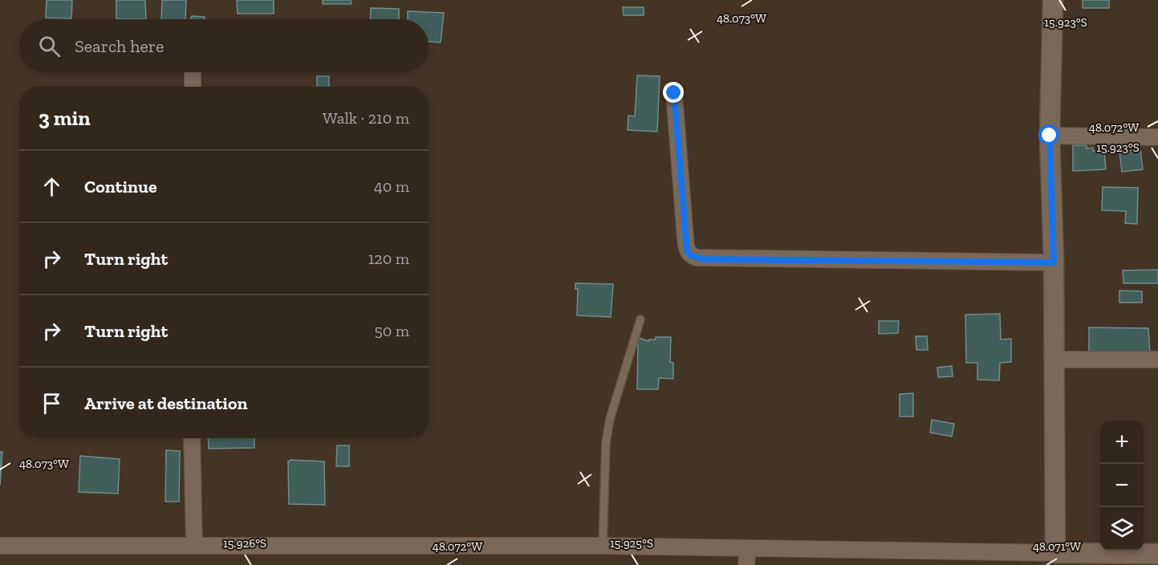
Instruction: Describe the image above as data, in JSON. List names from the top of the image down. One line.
{"page":{"search":"Search here","heading":["3 min","Walk · 210 m"],"list":[["Continue","40 m"],["Turn right","120 m"],["Turn right","50 m"],"Arrive at destination"],"map_buttons":["+","−"]},"coordinates":["48.073°W","15.923°S","48.072°W","15.926°S","15.925°S","48.071°W"]}
